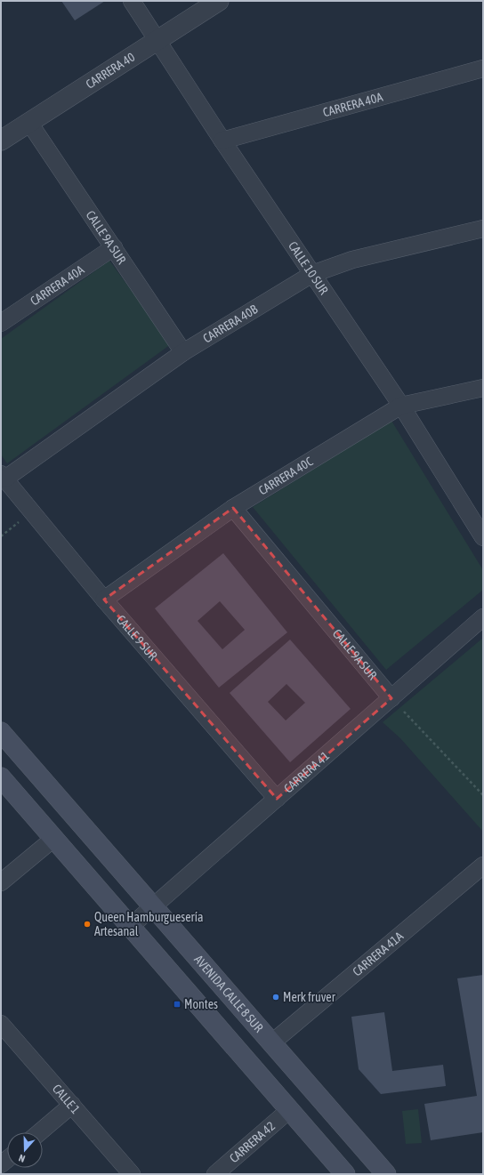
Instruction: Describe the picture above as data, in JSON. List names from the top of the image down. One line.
{"streets":{"main road":["AVENIDA CALLE 8 SUR"],"street":["CARRERA 40","CARRERA 40A","CALLE 9A SUR","CALLE 10 SUR","CARRERA 40B","CARRERA 40C","CALLE 9 SUR","CARRERA 41","CARRERA 41A","CALLE 1","CARRERA 42"]},"crossings":[["CARRERA 40","CALLE 9A SUR"],["CARRERA 40","CALLE 10 SUR"],["CARRERA 40A","CALLE 9A SUR"],["CARRERA 40A","CALLE 10 SUR"],["CALLE 9A SUR","CARRERA 40B"],["CALLE 9A SUR","CARRERA 40C"],["CALLE 9A SUR","CARRERA 41"],["CALLE 10 SUR","CARRERA 40B"],["CALLE 10 SUR","CARRERA 40C"],["CARRERA 40B","CALLE 9 SUR"],["CARRERA 40C","CALLE 9 SUR"],["CALLE 9 SUR","CARRERA 41"],["CARRERA 41","AVENIDA CALLE 8 SUR"],["CARRERA 41A","AVENIDA CALLE 8 SUR"]],"places":{"other":["Queen Hamburguesería Artesanal","Merk fruver"],"transit":["Montes"]},"north":"bottom"}
